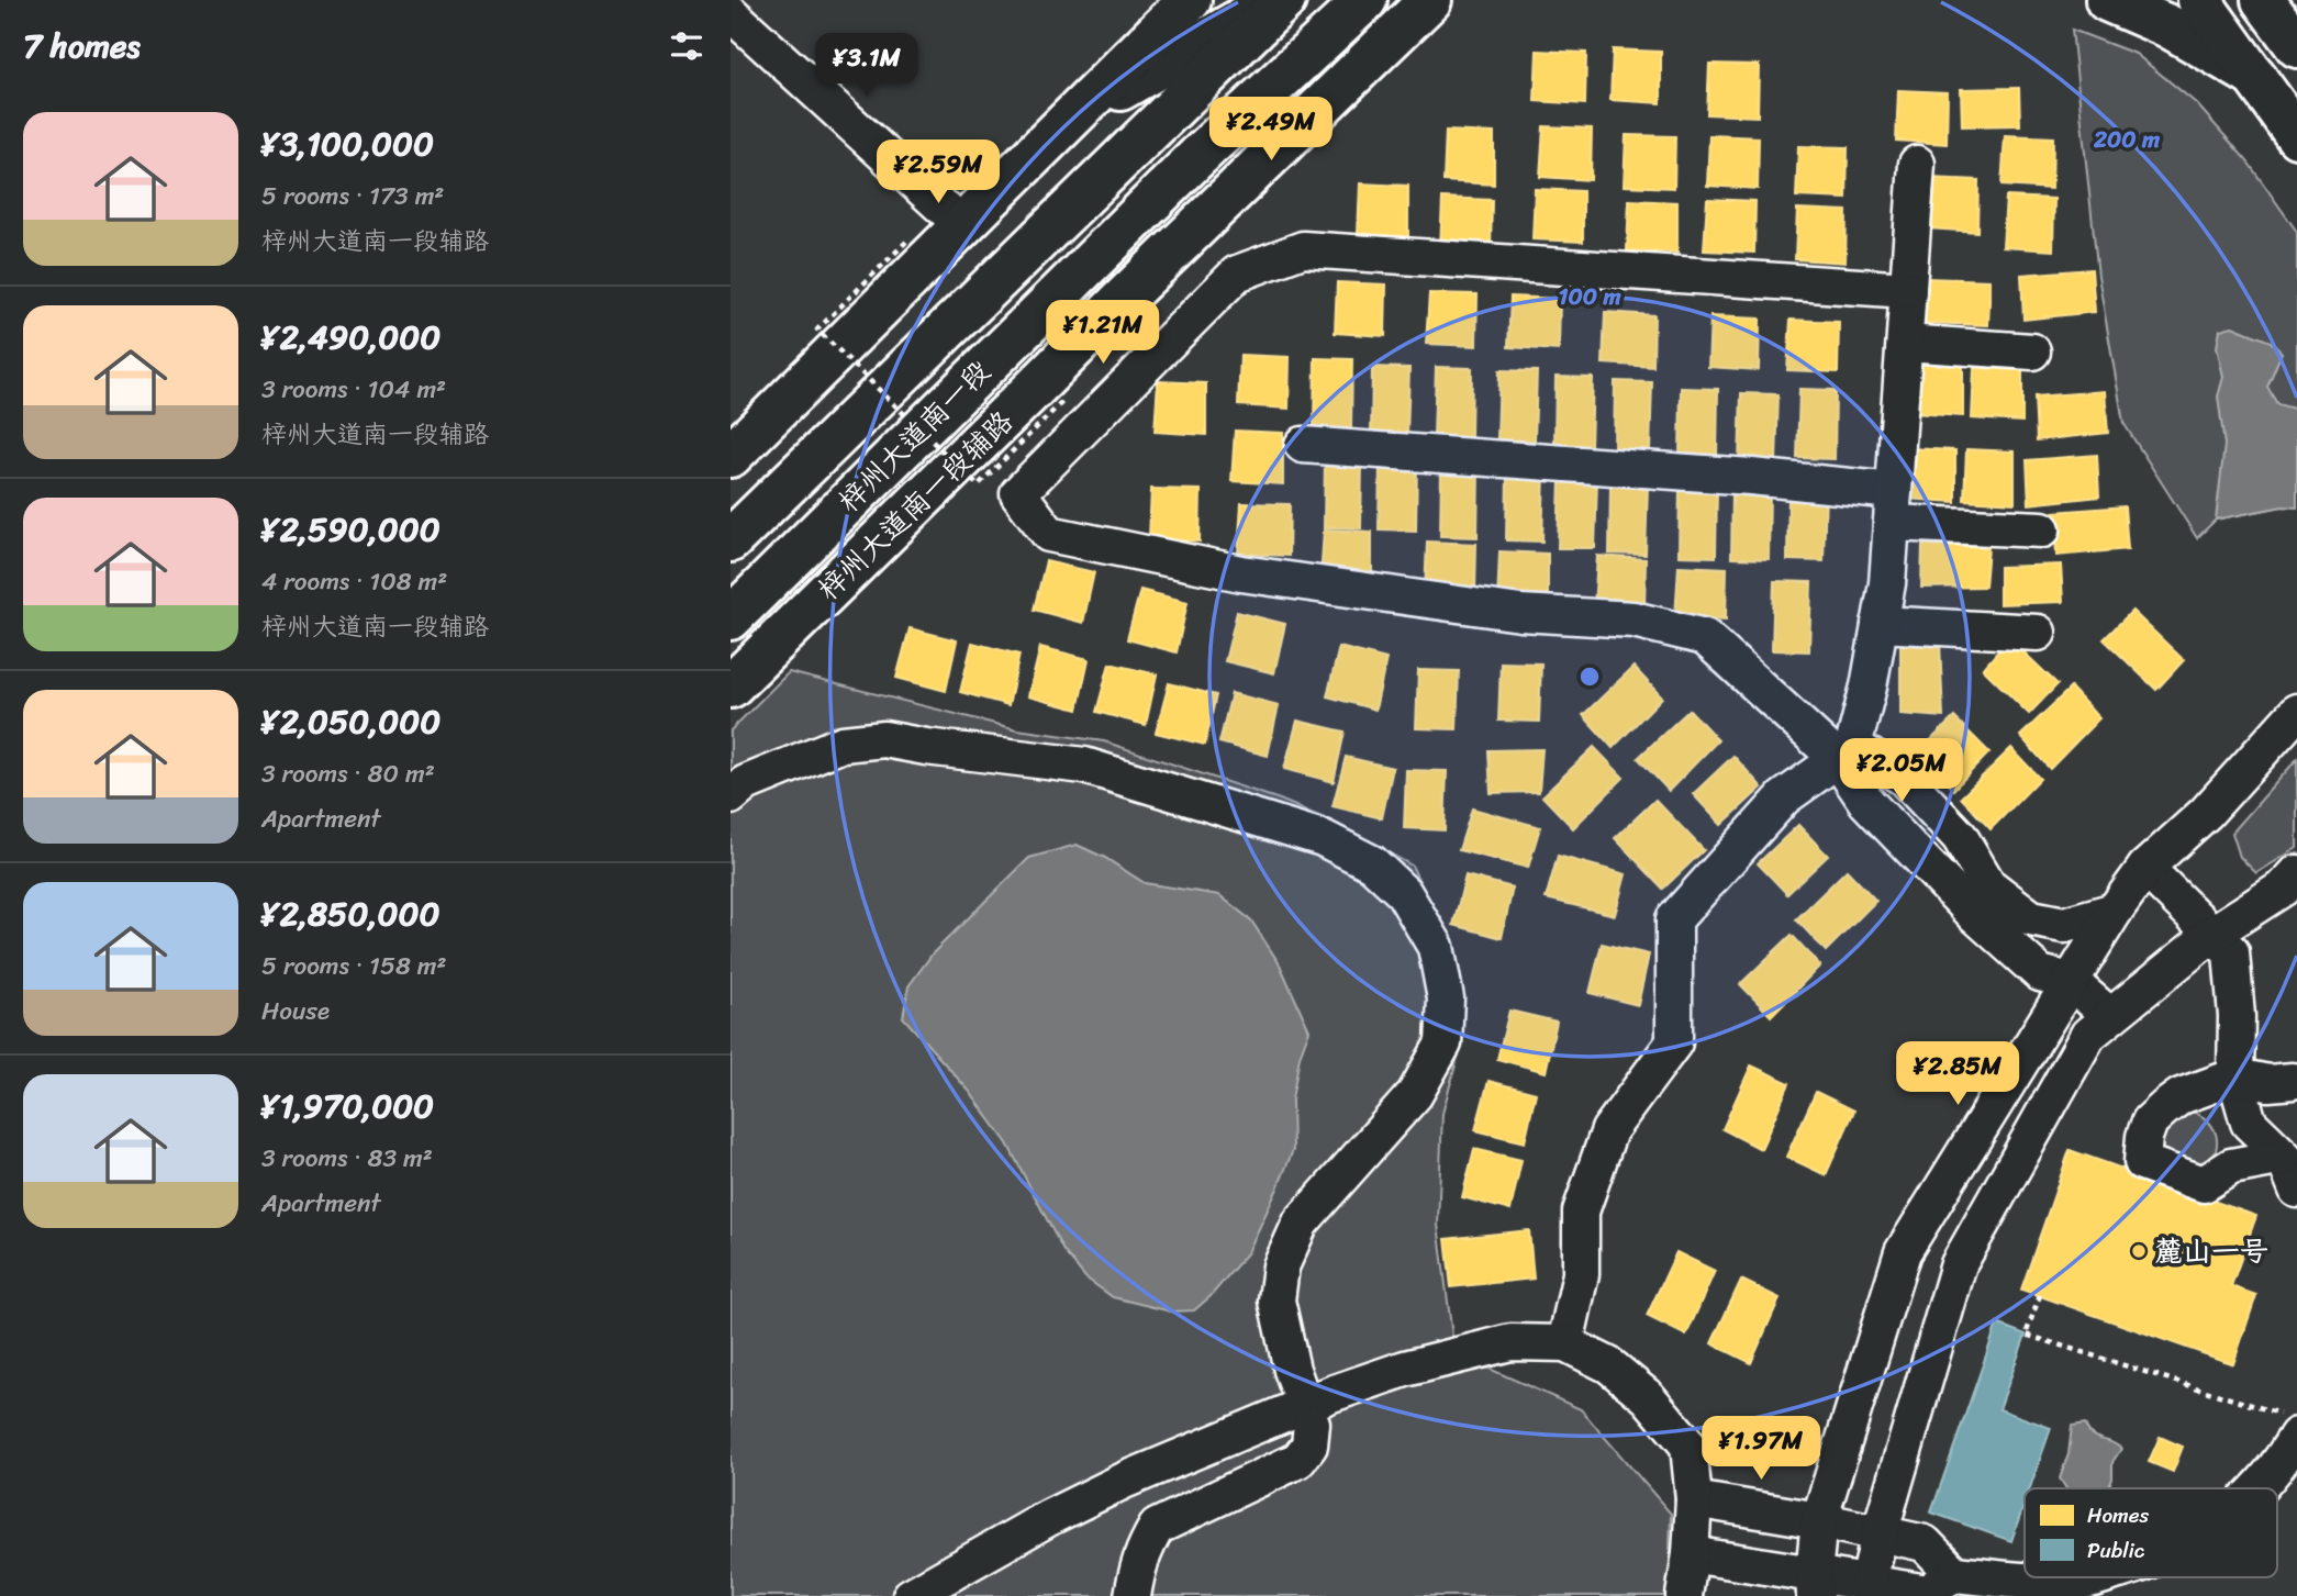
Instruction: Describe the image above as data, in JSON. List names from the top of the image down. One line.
{"streets":{"main road":["梓州大道南一段","梓州大道南一段辅路"]},"places":["麓山一号"],"legend":["Homes","Public"],"page":{"heading":"7 homes","price":["¥3.1M","¥2.49M","¥2.59M","¥1.21M","¥2.05M","¥2.85M","¥1.97M"],"list":[{"name":"¥3,100,000","note":"5 rooms · 173 m² · 梓州大道南一段辅路"},{"name":"¥2,490,000","note":"3 rooms · 104 m² · 梓州大道南一段辅路"},{"name":"¥2,590,000","note":"4 rooms · 108 m² · 梓州大道南一段辅路"},{"name":"¥2,050,000","note":"3 rooms · 80 m² · Apartment"},{"name":"¥2,850,000","note":"5 rooms · 158 m² · House"},{"name":"¥1,970,000","note":"3 rooms · 83 m² · Apartment"}]},"rings":["200 m","100 m"]}
